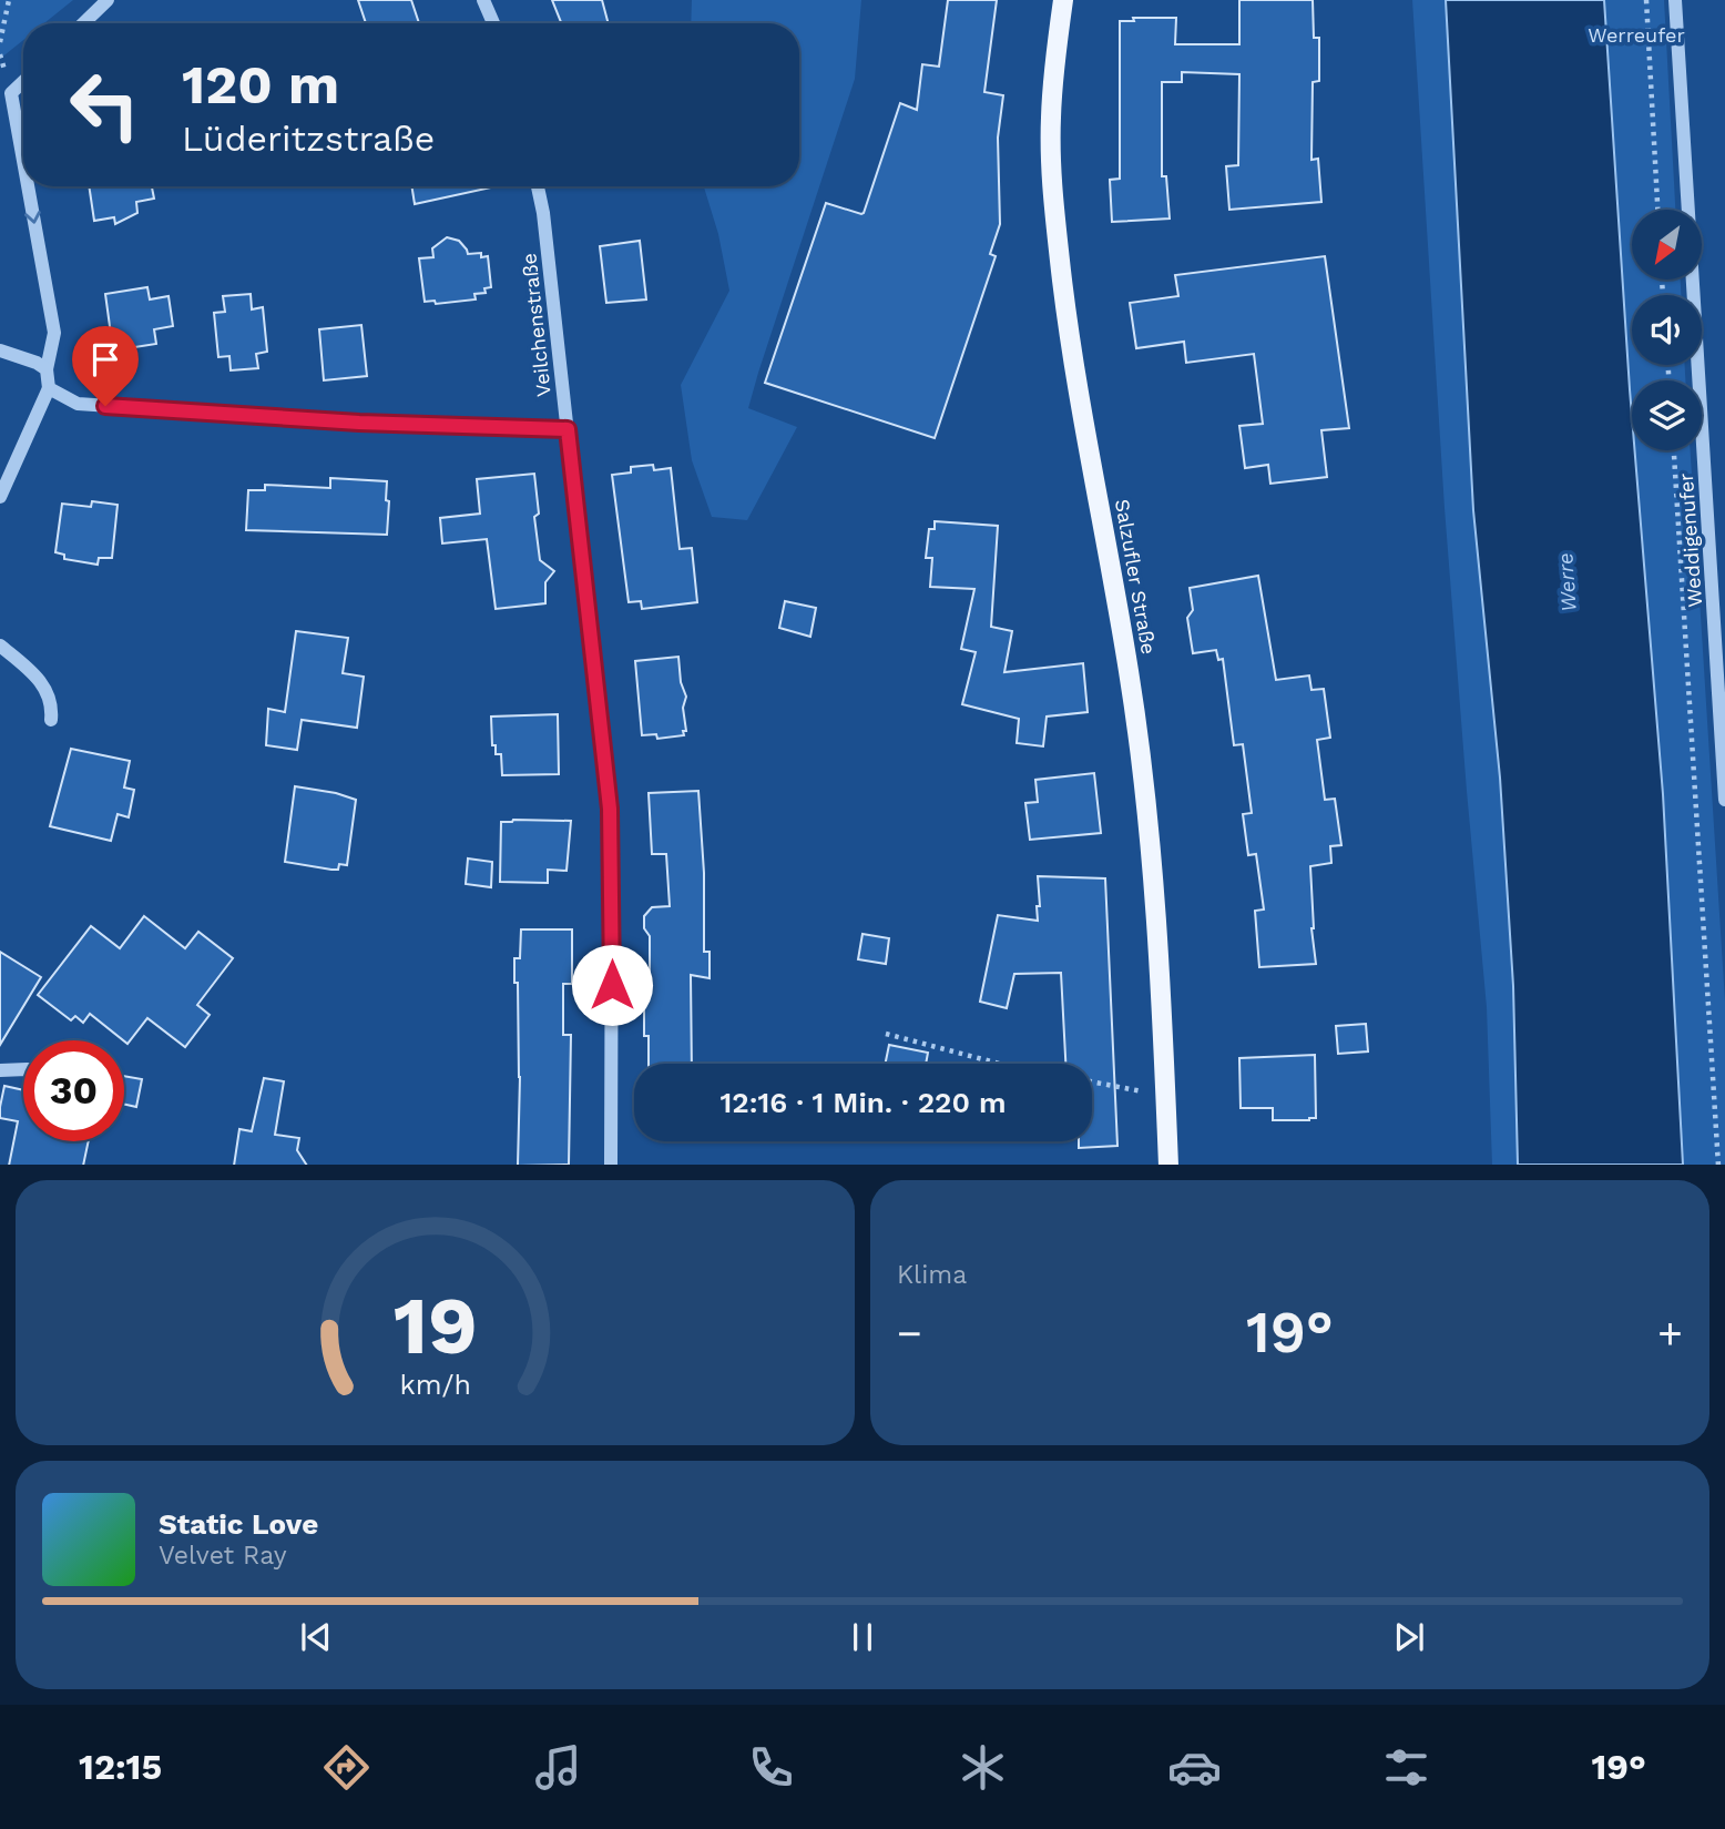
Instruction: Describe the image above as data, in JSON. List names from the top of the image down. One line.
{"streets":{"main road":["Salzufler Straße"],"street":["Veilchenstraße","Weddigenufer"]},"water":["Werre"],"parks":["Werreufer"],"north":"bottom left","page":{"turn":["120 m","Lüderitzstraße"],"limit":"30","trip":"12:16 · 1 Min. · 220 m","tile":"Klima","heat":["−","19°","+"],"song":["Static Love","Velvet Ray"],"tabs":["12:15","19°"],"gauge":["19","km/h"]}}
